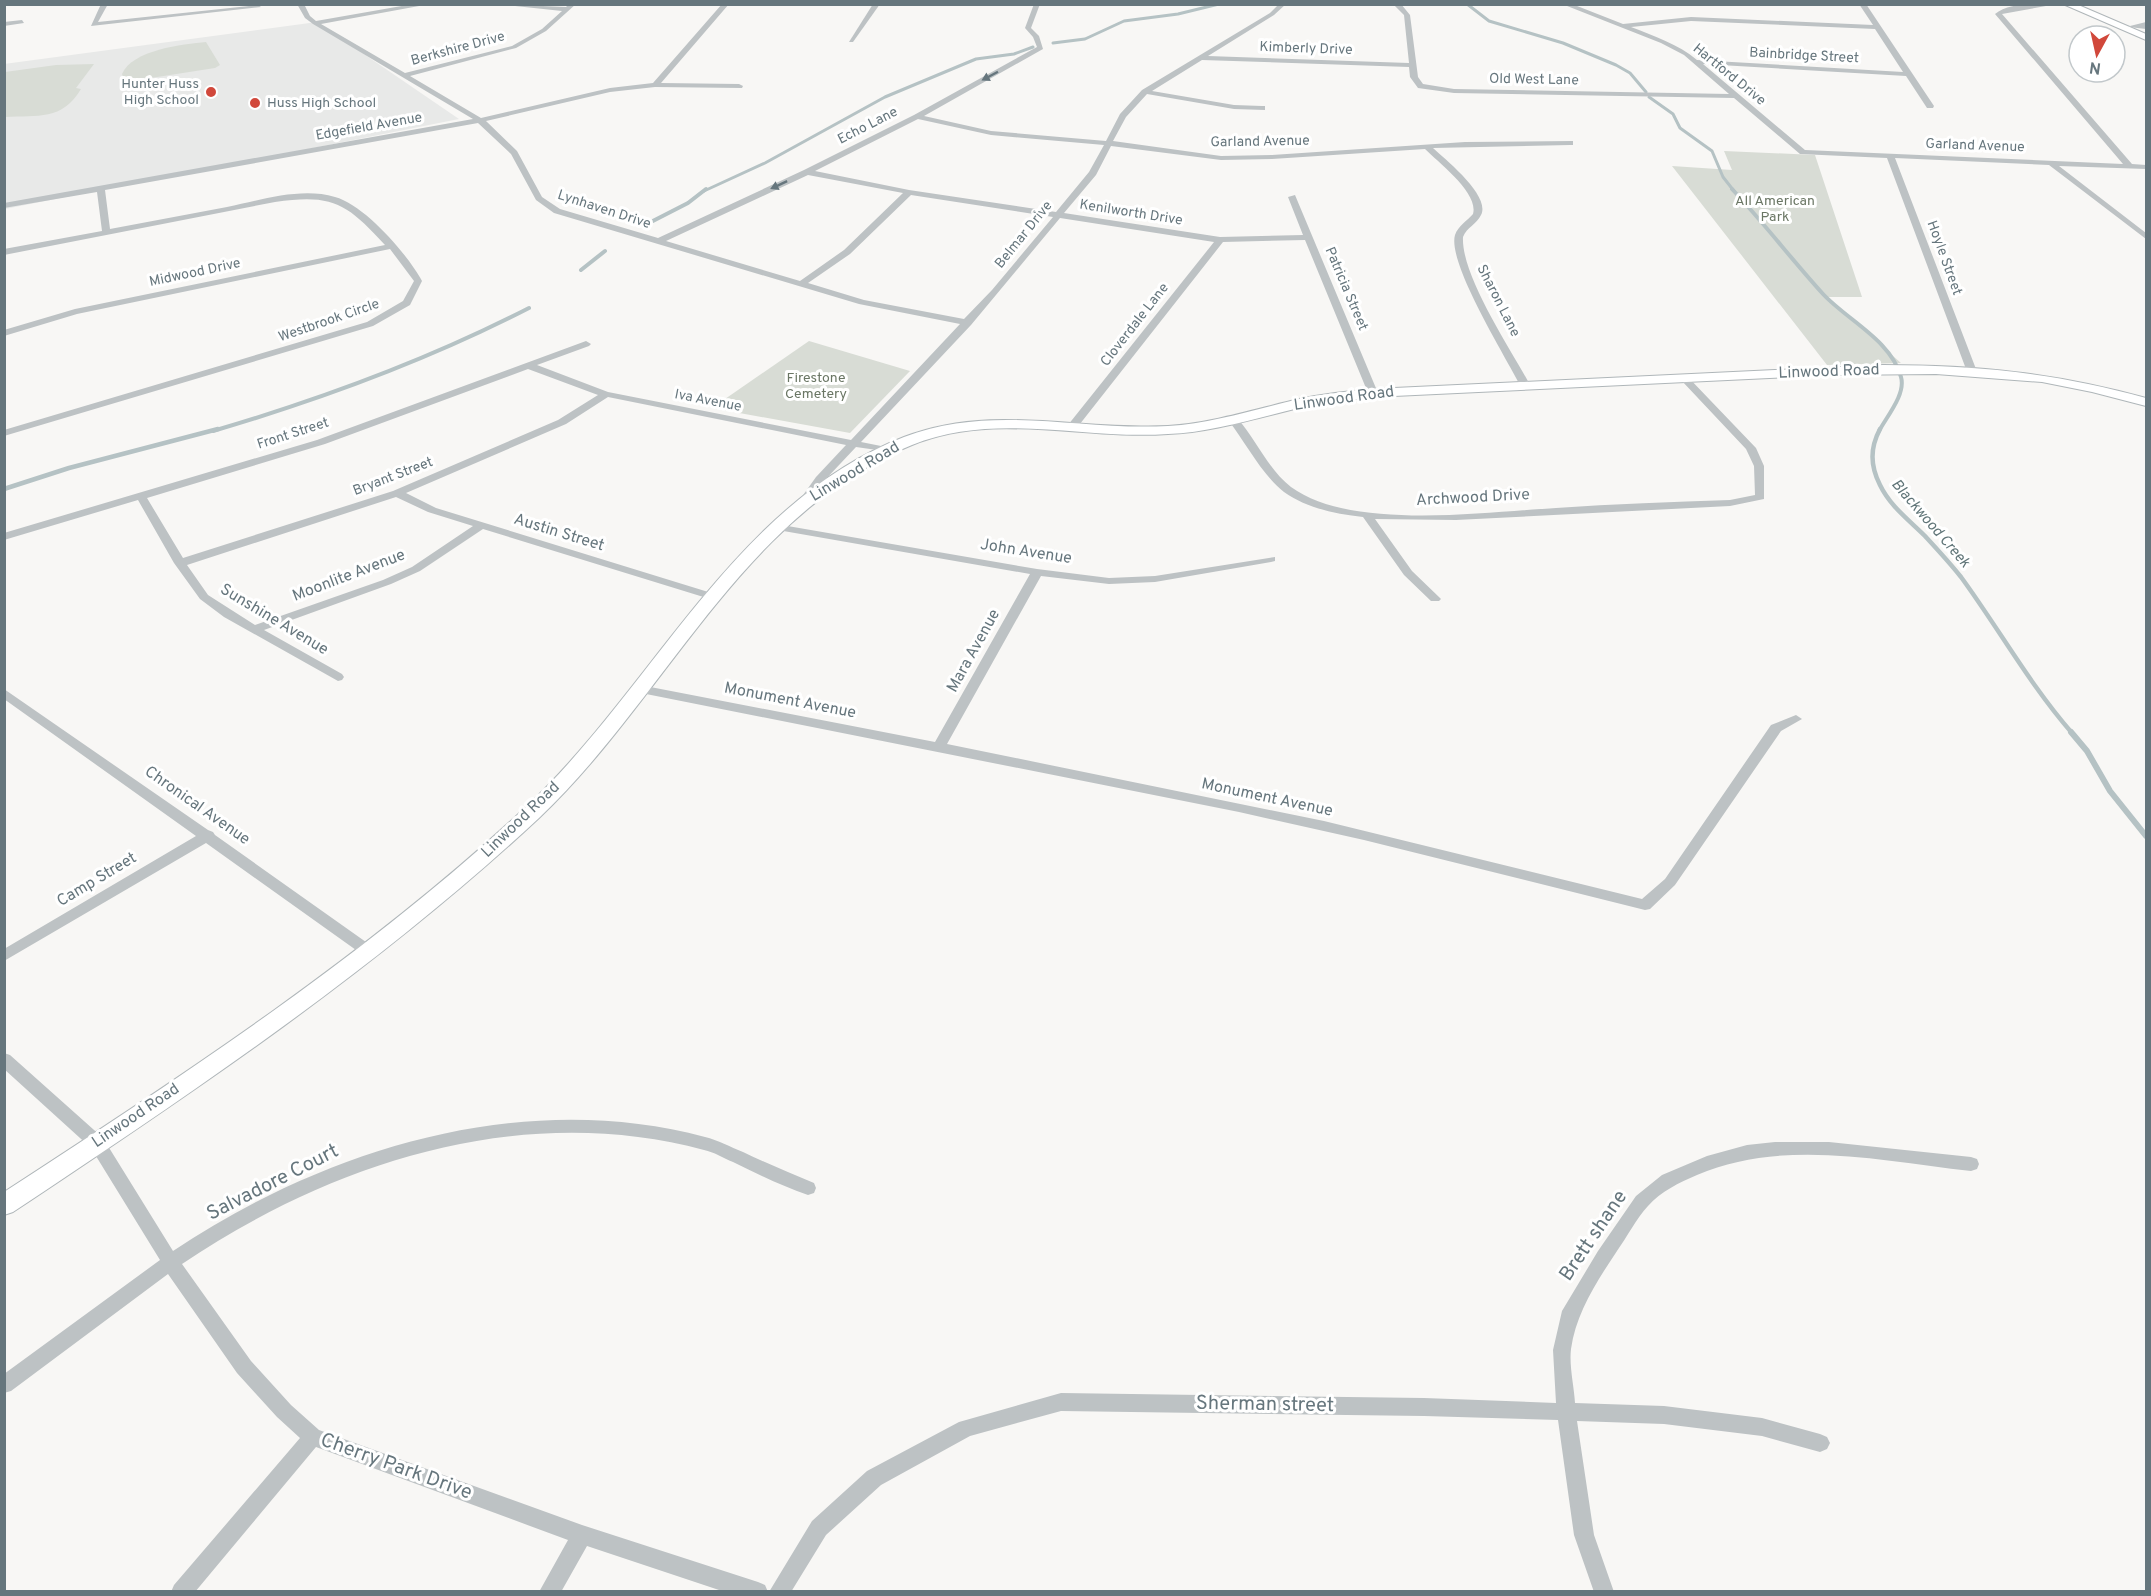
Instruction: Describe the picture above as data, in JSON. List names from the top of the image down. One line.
{"streets":{"main road":["Linwood Road"],"street":["Berkshire Drive","Kimberly Drive","Bainbridge Street","Hartford Drive","Old West Lane","Echo Lane","Edgefield Avenue","Garland Avenue","Lynhaven Drive","Kenilworth Drive","Belmar Drive","Hoyle Street","Midwood Drive","Patricia Street","Sharon Lane","Westbrook Circle","Cloverdale Lane","Iva Avenue","Front Street","Bryant Street","Archwood Drive","Austin Street","John Avenue","Moonlite Avenue","Sunshine Avenue","Mara Avenue","Monument Avenue","Chronical Avenue","Camp Street","Salvadore Court","Brett shane","Sherman street","Cherry Park Drive"]},"crossings":[["Berkshire Drive","Lynhaven Drive"],["Kimberly Drive","Old West Lane"],["Kimberly Drive","Belmar Drive"],["Bainbridge Street","Hartford Drive"],["Hartford Drive","Old West Lane"],["Hartford Drive","Garland Avenue"],["Echo Lane","Garland Avenue"],["Echo Lane","Lynhaven Drive"],["Echo Lane","Kenilworth Drive"],["Edgefield Avenue","Lynhaven Drive"],["Garland Avenue","Belmar Drive"],["Garland Avenue","Hoyle Street"],["Garland Avenue","Sharon Lane"],["Lynhaven Drive","Belmar Drive"],["Kenilworth Drive","Belmar Drive"],["Kenilworth Drive","Patricia Street"],["Kenilworth Drive","Cloverdale Lane"],["Belmar Drive","Linwood Road"],["Belmar Drive","Iva Avenue"],["Hoyle Street","Linwood Road"],["Midwood Drive","Westbrook Circle"],["Patricia Street","Linwood Road"],["Sharon Lane","Linwood Road"],["Cloverdale Lane","Linwood Road"],["Linwood Road","Iva Avenue"],["Linwood Road","Archwood Drive"],["Linwood Road","Austin Street"],["Linwood Road","John Avenue"],["Linwood Road","Monument Avenue"],["Linwood Road","Chronical Avenue"],["Linwood Road","Cherry Park Drive"],["Iva Avenue","Front Street"],["Iva Avenue","Bryant Street"],["Front Street","Sunshine Avenue"],["Bryant Street","Austin Street"],["Bryant Street","Sunshine Avenue"],["Austin Street","Moonlite Avenue"],["John Avenue","Mara Avenue"],["Moonlite Avenue","Sunshine Avenue"],["Mara Avenue","Monument Avenue"],["Chronical Avenue","Camp Street"],["Salvadore Court","Cherry Park Drive"],["Brett shane","Sherman street"]],"one_way":["Echo Lane"],"water":["Blackwood Creek"],"parks":["All American Park","Firestone Cemetery"],"places":["Hunter Huss High School","Huss High School"],"north":"bottom"}
